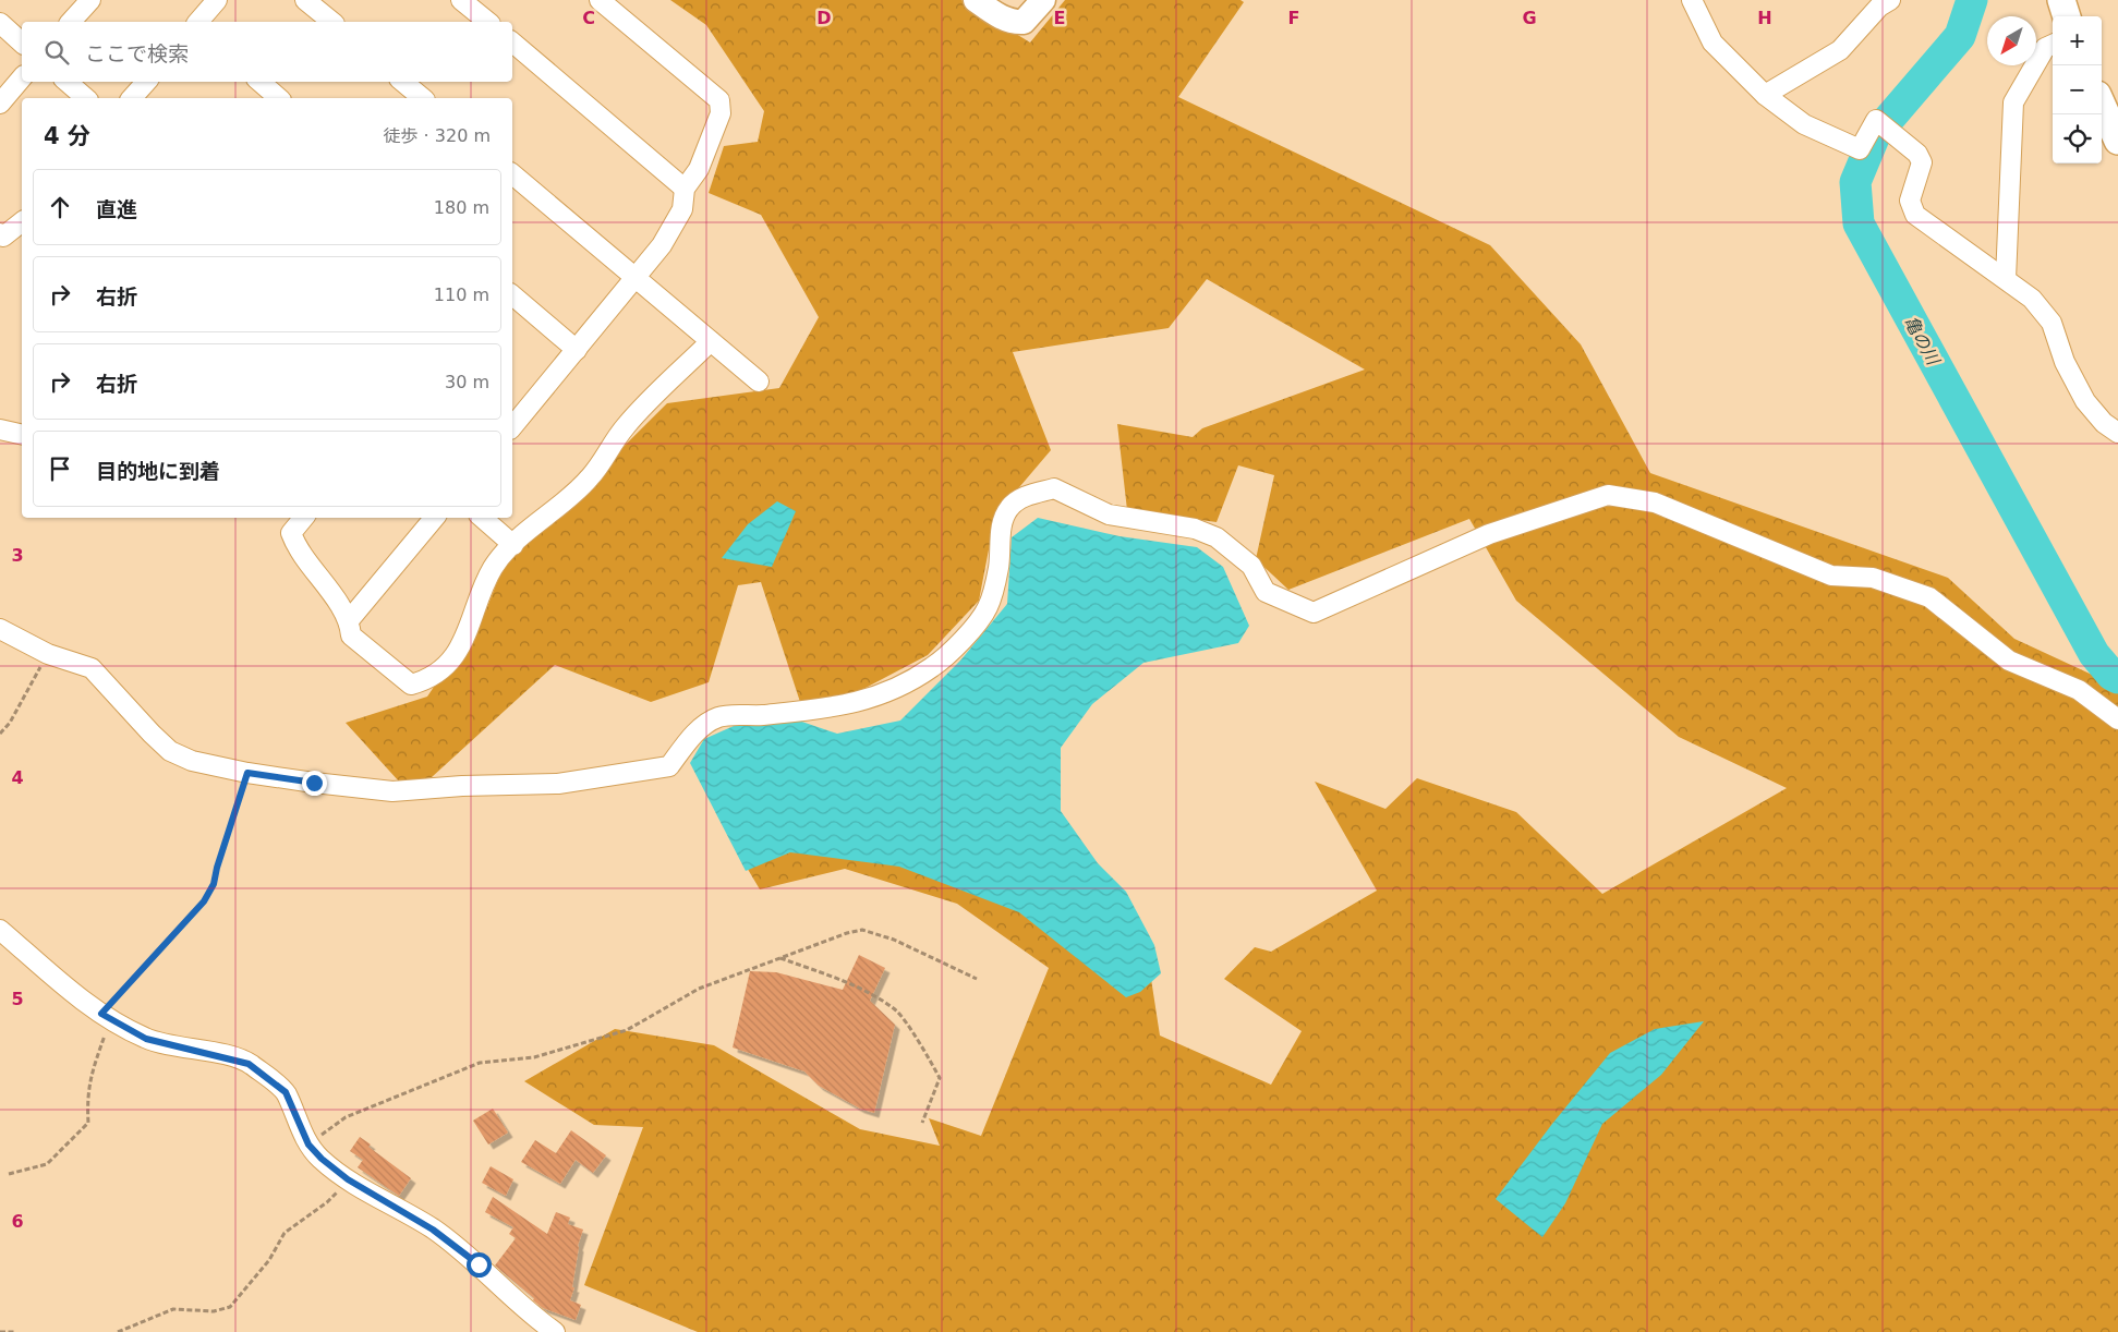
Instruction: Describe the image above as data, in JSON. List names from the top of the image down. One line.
{"water":["亀の川"],"north":"bottom left","page":{"map_buttons":["+","−"],"search":"ここで検索","heading":["4 分","徒歩 · 320 m"],"list":[["直進","180 m"],["右折","110 m"],["右折","30 m"],"目的地に到着"]},"grid":{"columns":["C","D","E","F","G","H"],"rows":["3","4","5","6"]}}
